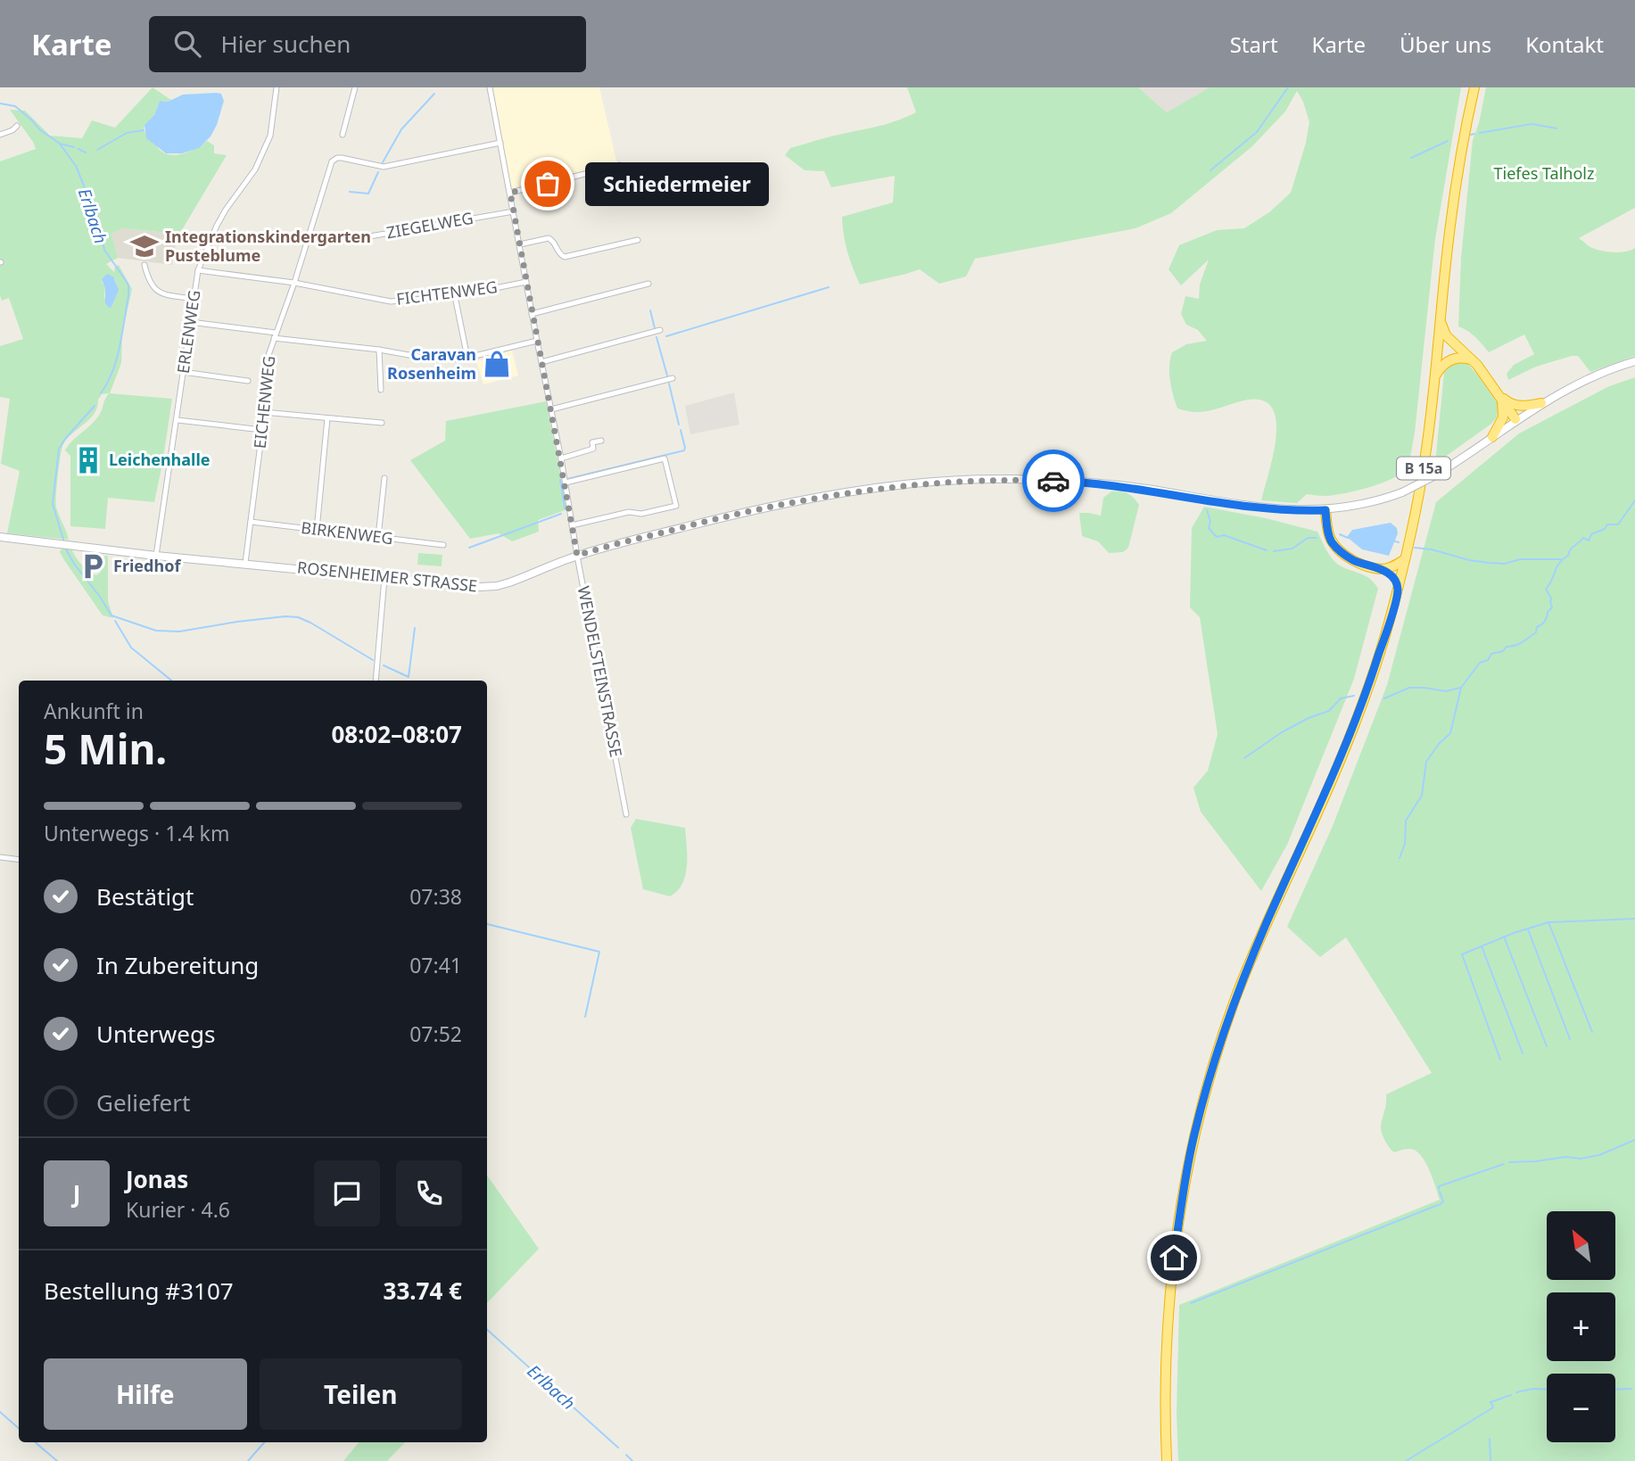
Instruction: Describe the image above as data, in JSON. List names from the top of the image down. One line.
{"streets":{"highway":["B 15a"],"street":["ZIEGELWEG","FICHTENWEG","ERLENWEG","EICHENWEG","BIRKENWEG","ROSENHEIMER STRASSE","WENDELSTEINSTRASSE"]},"crossings":[["ZIEGELWEG","EICHENWEG"],["ZIEGELWEG","WENDELSTEINSTRASSE"],["FICHTENWEG","ERLENWEG"],["FICHTENWEG","EICHENWEG"],["FICHTENWEG","WENDELSTEINSTRASSE"],["ERLENWEG","ROSENHEIMER STRASSE"],["EICHENWEG","BIRKENWEG"],["EICHENWEG","ROSENHEIMER STRASSE"],["EICHENWEG","WENDELSTEINSTRASSE"],["ROSENHEIMER STRASSE","WENDELSTEINSTRASSE"]],"water":["Erlbach"],"parks":["Tiefes Talholz"],"places":{"other":["Schiedermeier"],"school or university":["Integrationskindergarten Pusteblume"],"shop":["Caravan Rosenheim"],"building":["Leichenhalle"],"parking":["Friedhof"]},"north":"top left","page":{"header":"Karte","search":"Hier suchen","nav":["Start","Karte","Über uns","Kontakt"],"bubble":"Schiedermeier","heading":["5 Min.","Ankunft in","08:02–08:07"],"panel":["Jonas","Kurier · 4.6","Bestellung #3107","33.74 €"],"bar":"Unterwegs · 1.4 km","list":[["Bestätigt","07:38"],["In Zubereitung","07:41"],["Unterwegs","07:52"],"Geliefert"],"round":"J","map_buttons":["+","−"],"buttons":["Hilfe","Teilen"]}}
